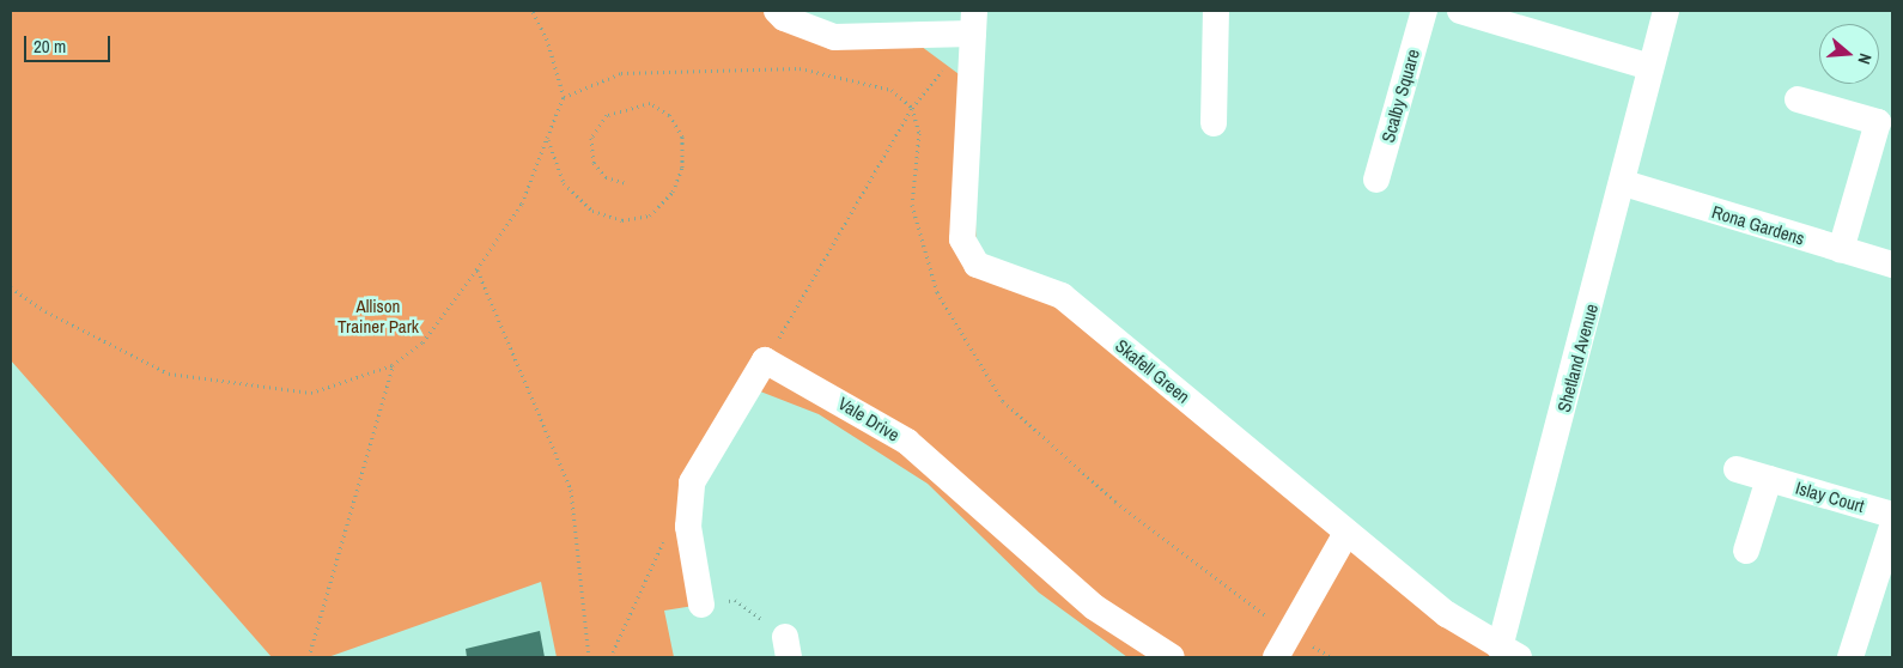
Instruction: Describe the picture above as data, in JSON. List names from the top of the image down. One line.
{"streets":{"street":["Scalby Square","Rona Gardens","Shetland Avenue","Skafell Green","Vale Drive","Islay Court"]},"crossings":[["Rona Gardens","Shetland Avenue"],["Shetland Avenue","Skafell Green"]],"parks":["Allison Trainer Park"],"scale_bar":"20 m","north":"right"}
